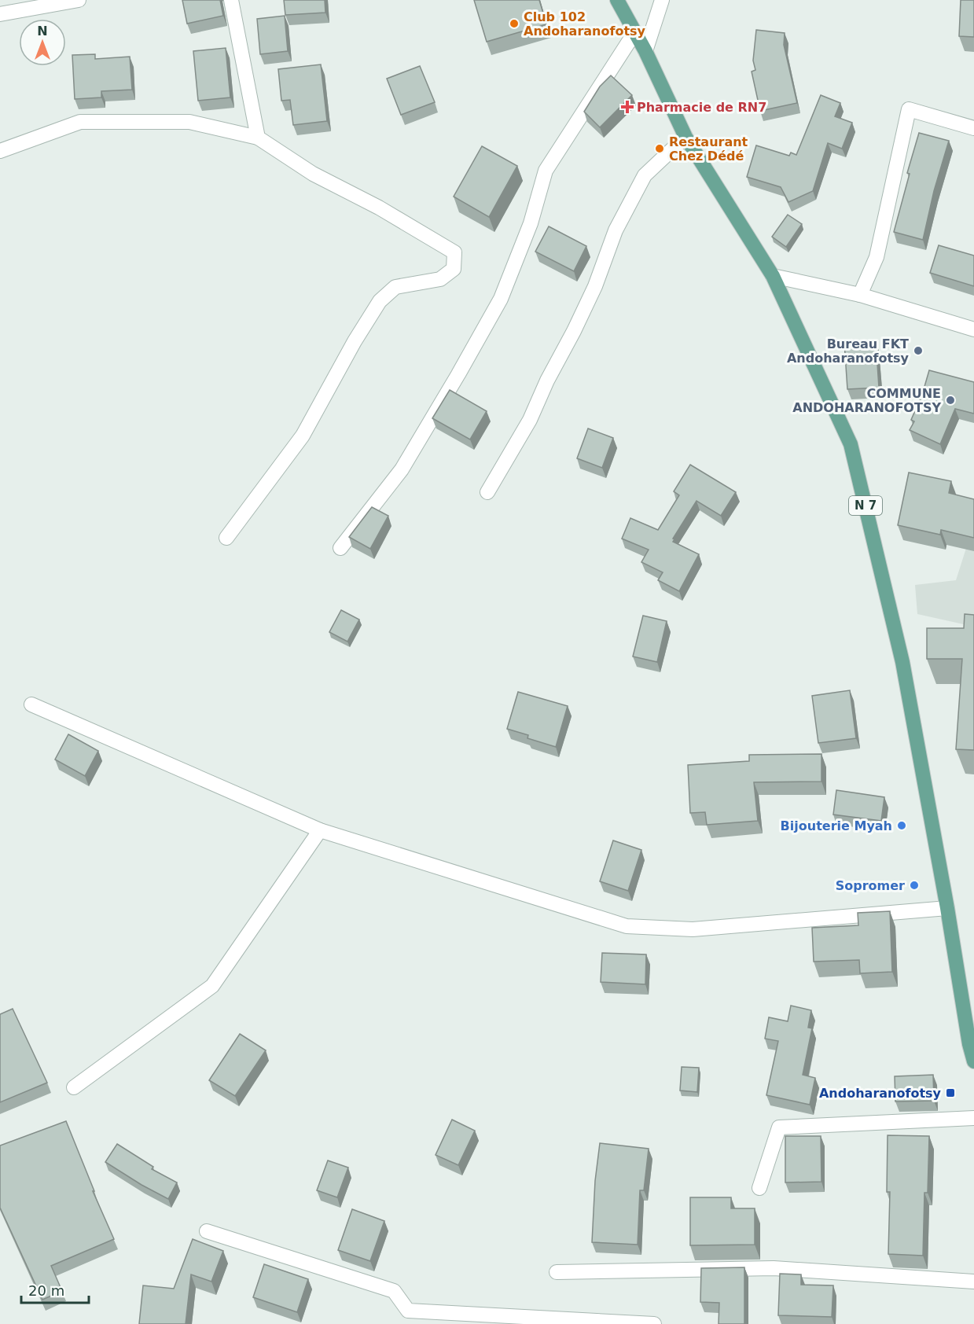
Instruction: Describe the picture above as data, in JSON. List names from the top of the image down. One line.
{"streets":{"main road":["N 7"]},"places":{"other":["Club 102 Andoharanofotsy","Restaurant Chez Dédé","Bureau FKT Andoharanofotsy","COMMUNE ANDOHARANOFOTSY","Bijouterie Myah","Sopromer"],"health":["Pharmacie de RN7"],"transit":["Andoharanofotsy"]},"scale_bar":"20 m","north":"top"}
